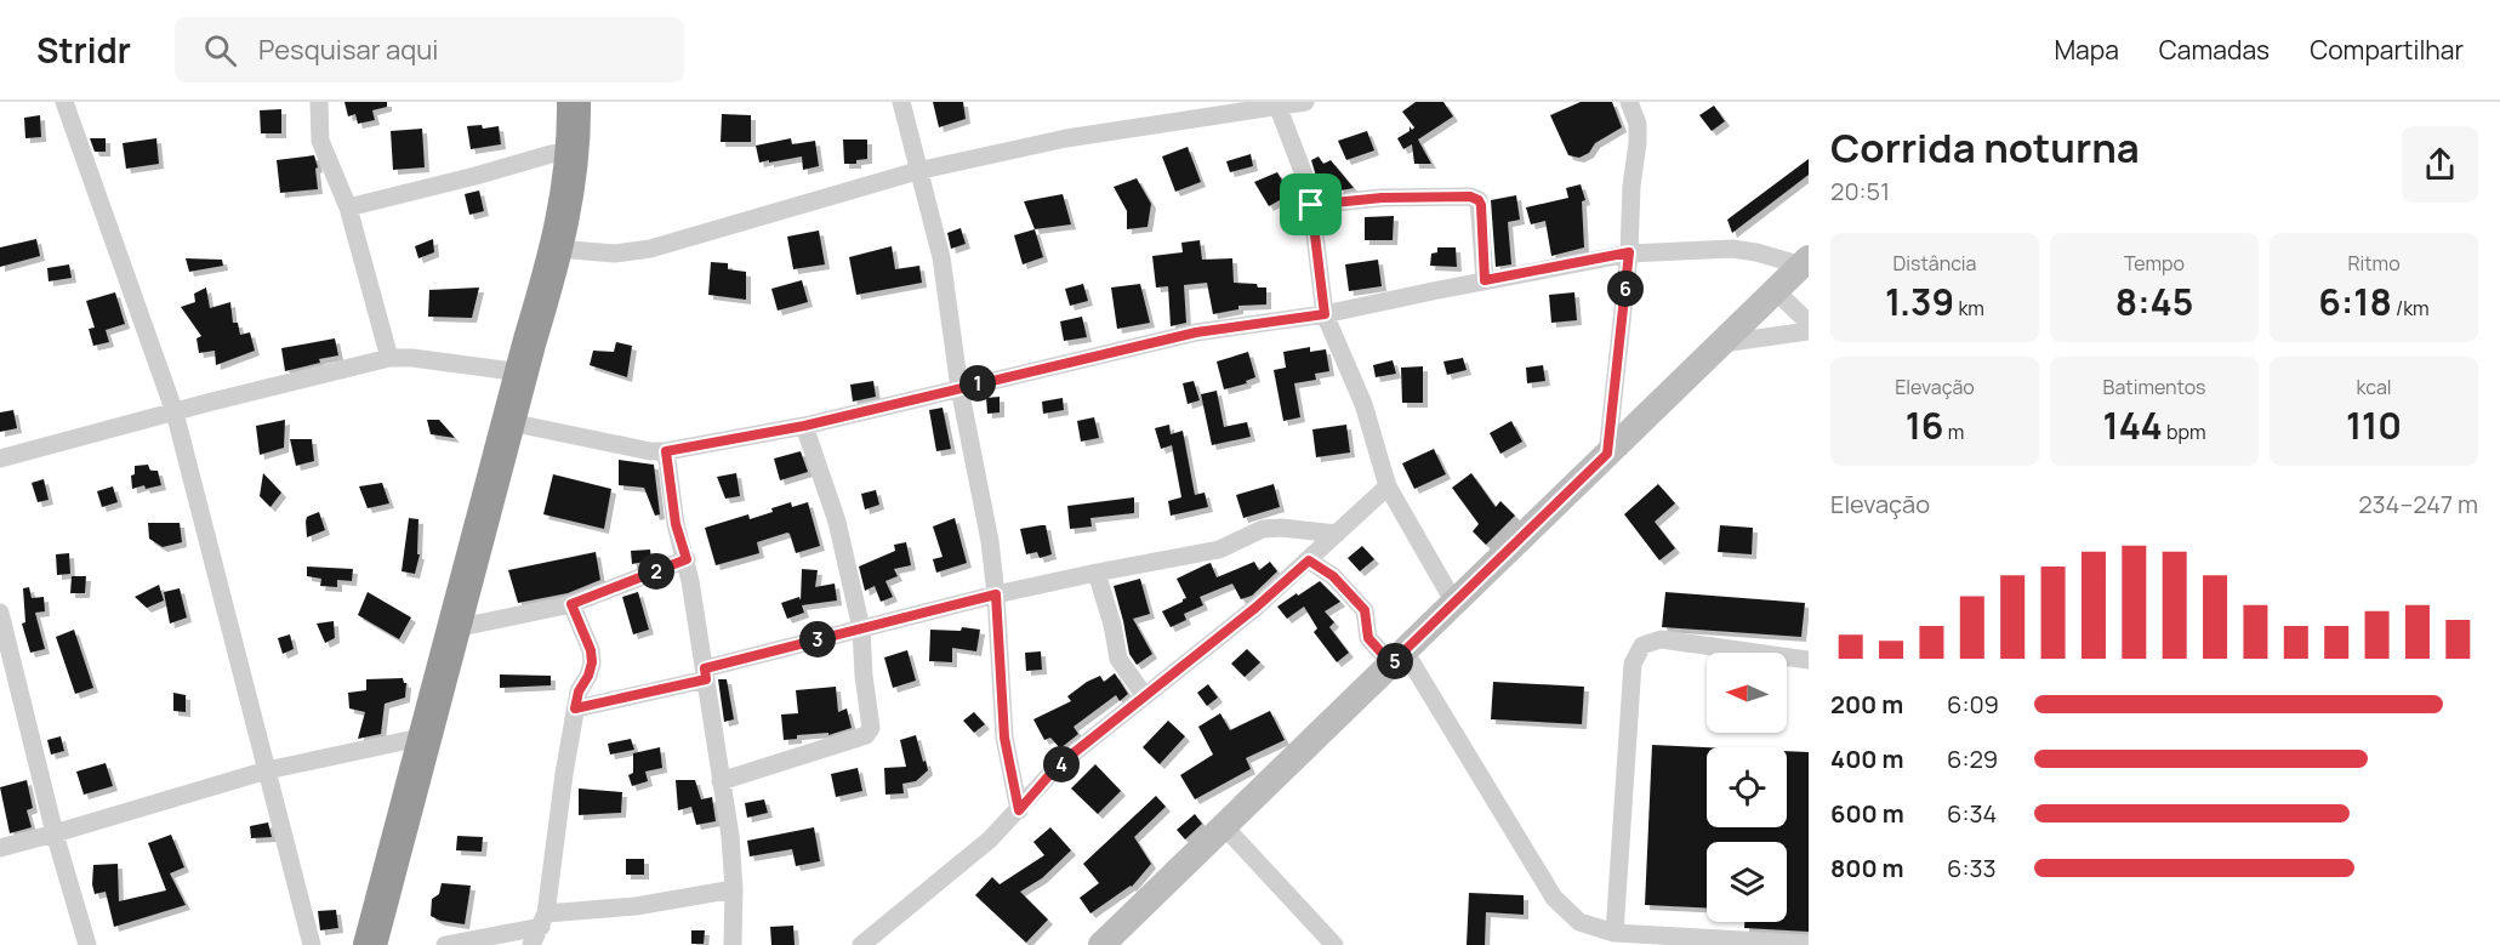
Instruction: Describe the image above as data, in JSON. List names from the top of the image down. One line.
{"north":"left","page":{"header":"Stridr","search":"Pesquisar aqui","nav":["Mapa","Camadas","Compartilhar"],"heading":["Corrida noturna","20:51"],"stats":[["Distância","1.39 km"],["Tempo","8:45"],["Ritmo","6:18 /km"],["Elevação","16 m"],["Batimentos","144 bpm"],["kcal","110"]],"pins":["6","1","2","3","5","4"],"chart":["Elevação","234–247 m"],"list":[{"name":"200 m","note":"6:09"},{"name":"400 m","note":"6:29"},{"name":"600 m","note":"6:34"},{"name":"800 m","note":"6:33"}]}}
